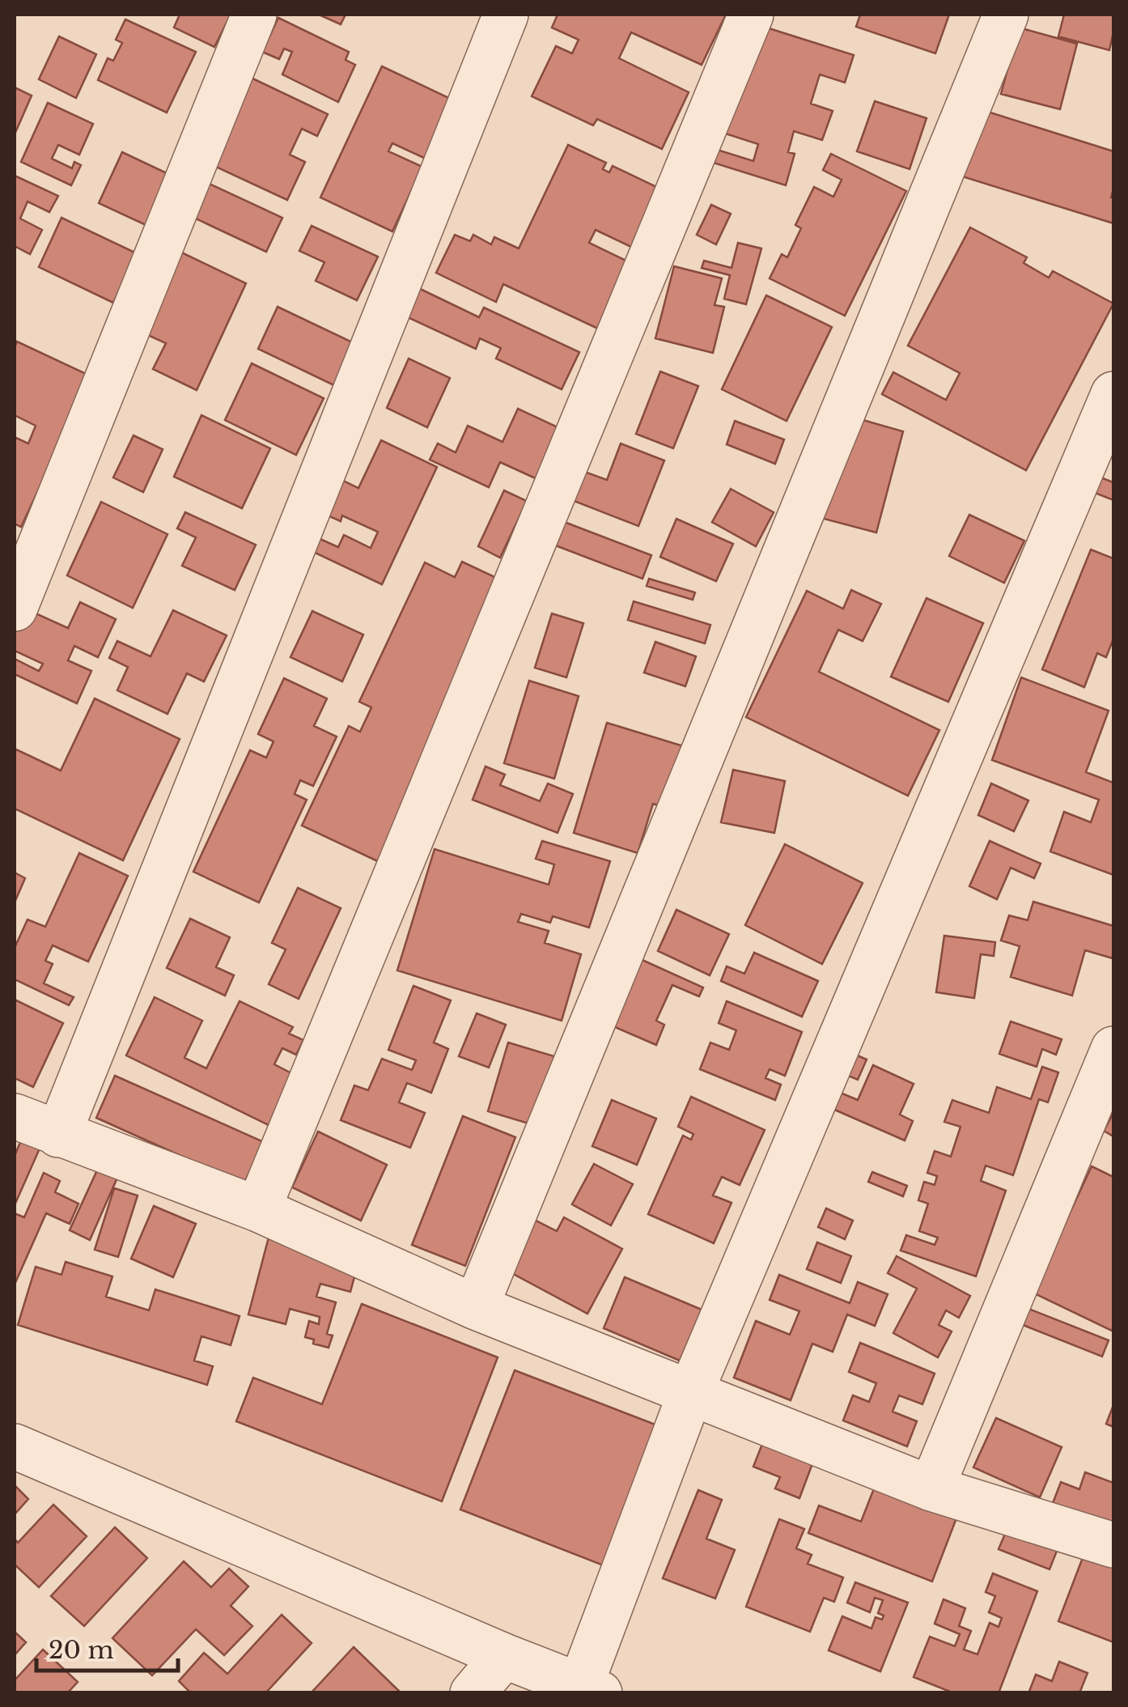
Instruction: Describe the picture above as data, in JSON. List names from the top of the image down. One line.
{"scale_bar":"20 m"}
